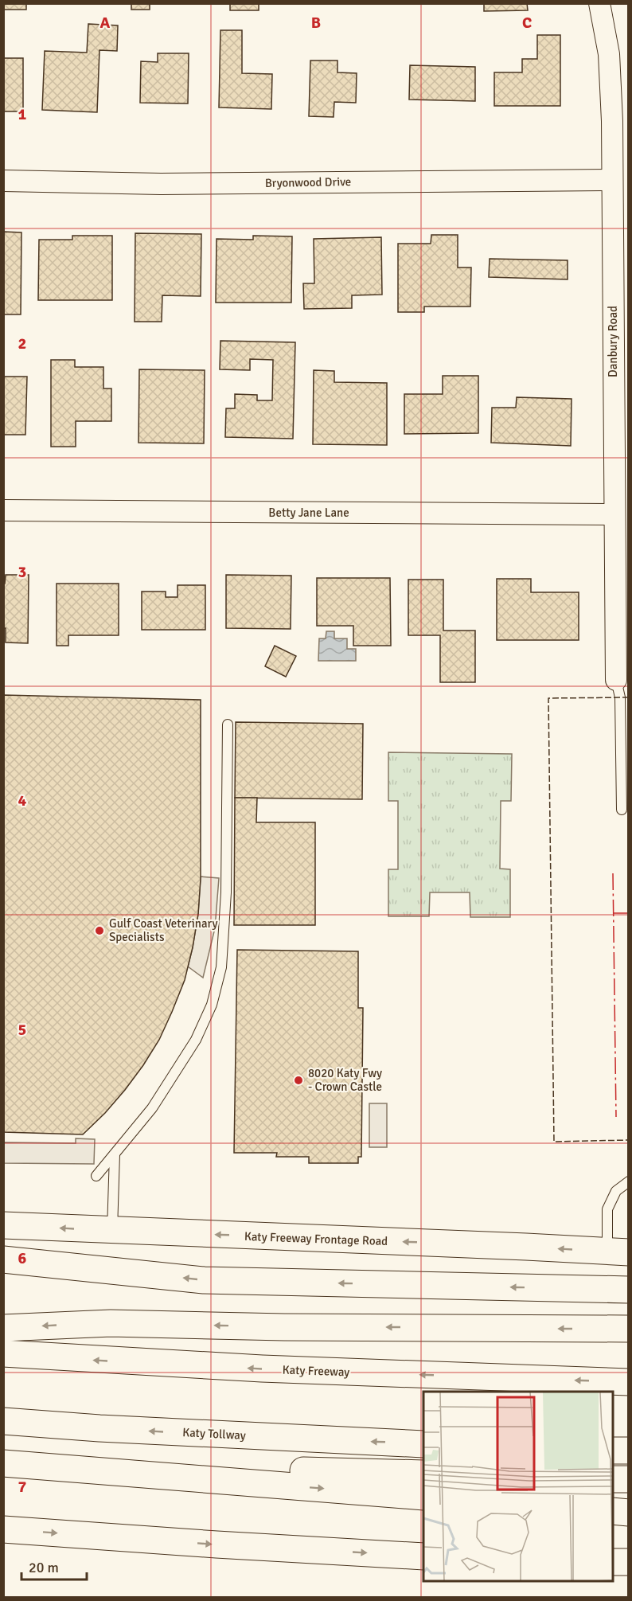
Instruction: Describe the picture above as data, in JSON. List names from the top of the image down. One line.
{"streets":{"main road":["Katy Freeway Frontage Road","Katy Freeway","Katy Tollway"],"street":["Bryonwood Drive","Danbury Road","Betty Jane Lane"]},"crossings":[["Bryonwood Drive","Danbury Road"],["Danbury Road","Betty Jane Lane"]],"places":["Gulf Coast Veterinary Specialists","8020 Katy Fwy - Crown Castle"],"scale_bar":"20 m","grid":{"columns":["A","B","C"],"rows":["1","2","3","4","5","6","7"]}}
